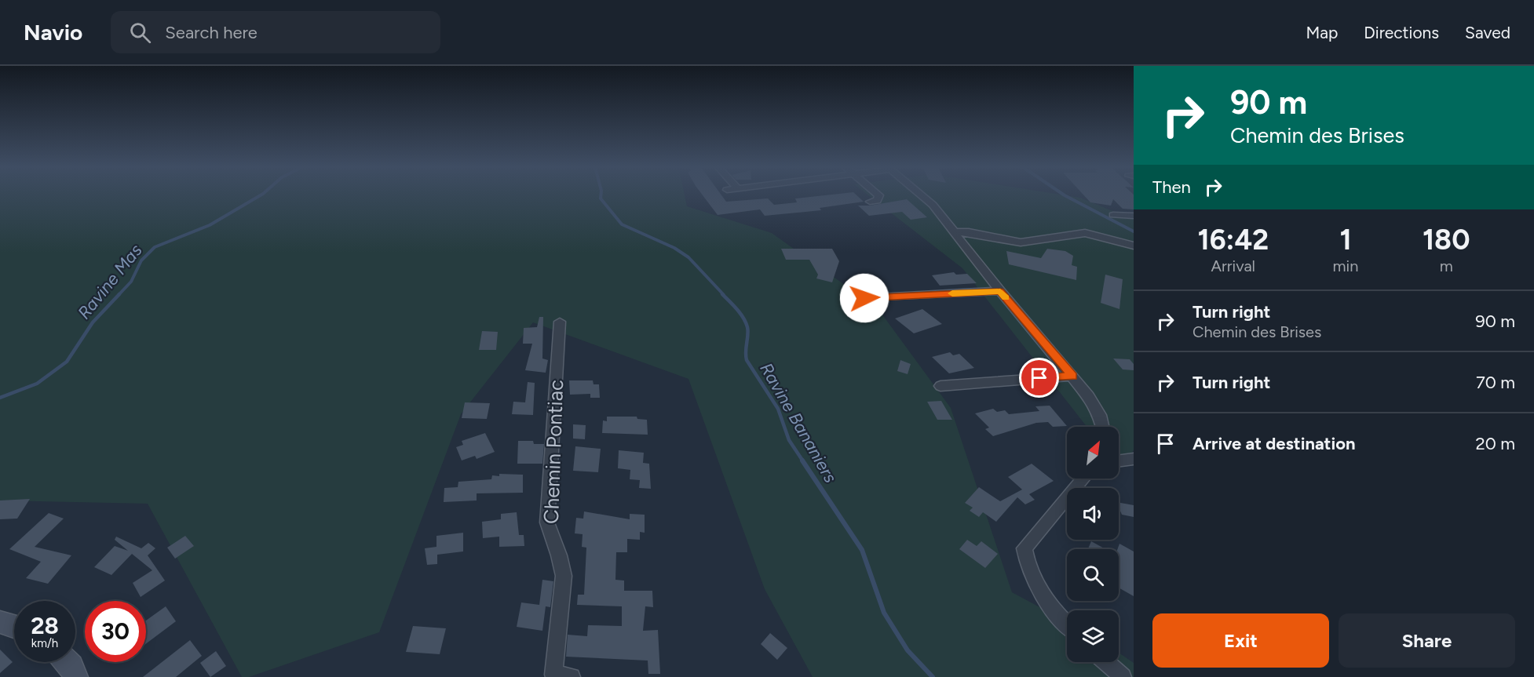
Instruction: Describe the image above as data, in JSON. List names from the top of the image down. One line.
{"streets":{"street":["Chemin Pontiac"]},"water":["Ravine Mas","Ravine Bananiers"],"north":"top right","page":{"header":"Navio","search":"Search here","nav":["Map","Directions","Saved"],"turn":["90 m","Chemin des Brises"],"then":"Then","eta":["16:42","Arrival","1","min","180","m"],"list":[{"name":"Turn right","note":"Chemin des Brises","value":"90 m"},{"name":"Turn right","value":"70 m"},{"name":"Arrive at destination","value":"20 m"}],"speed":"28 km/h","limit":"30","buttons":["Exit","Share"]}}
